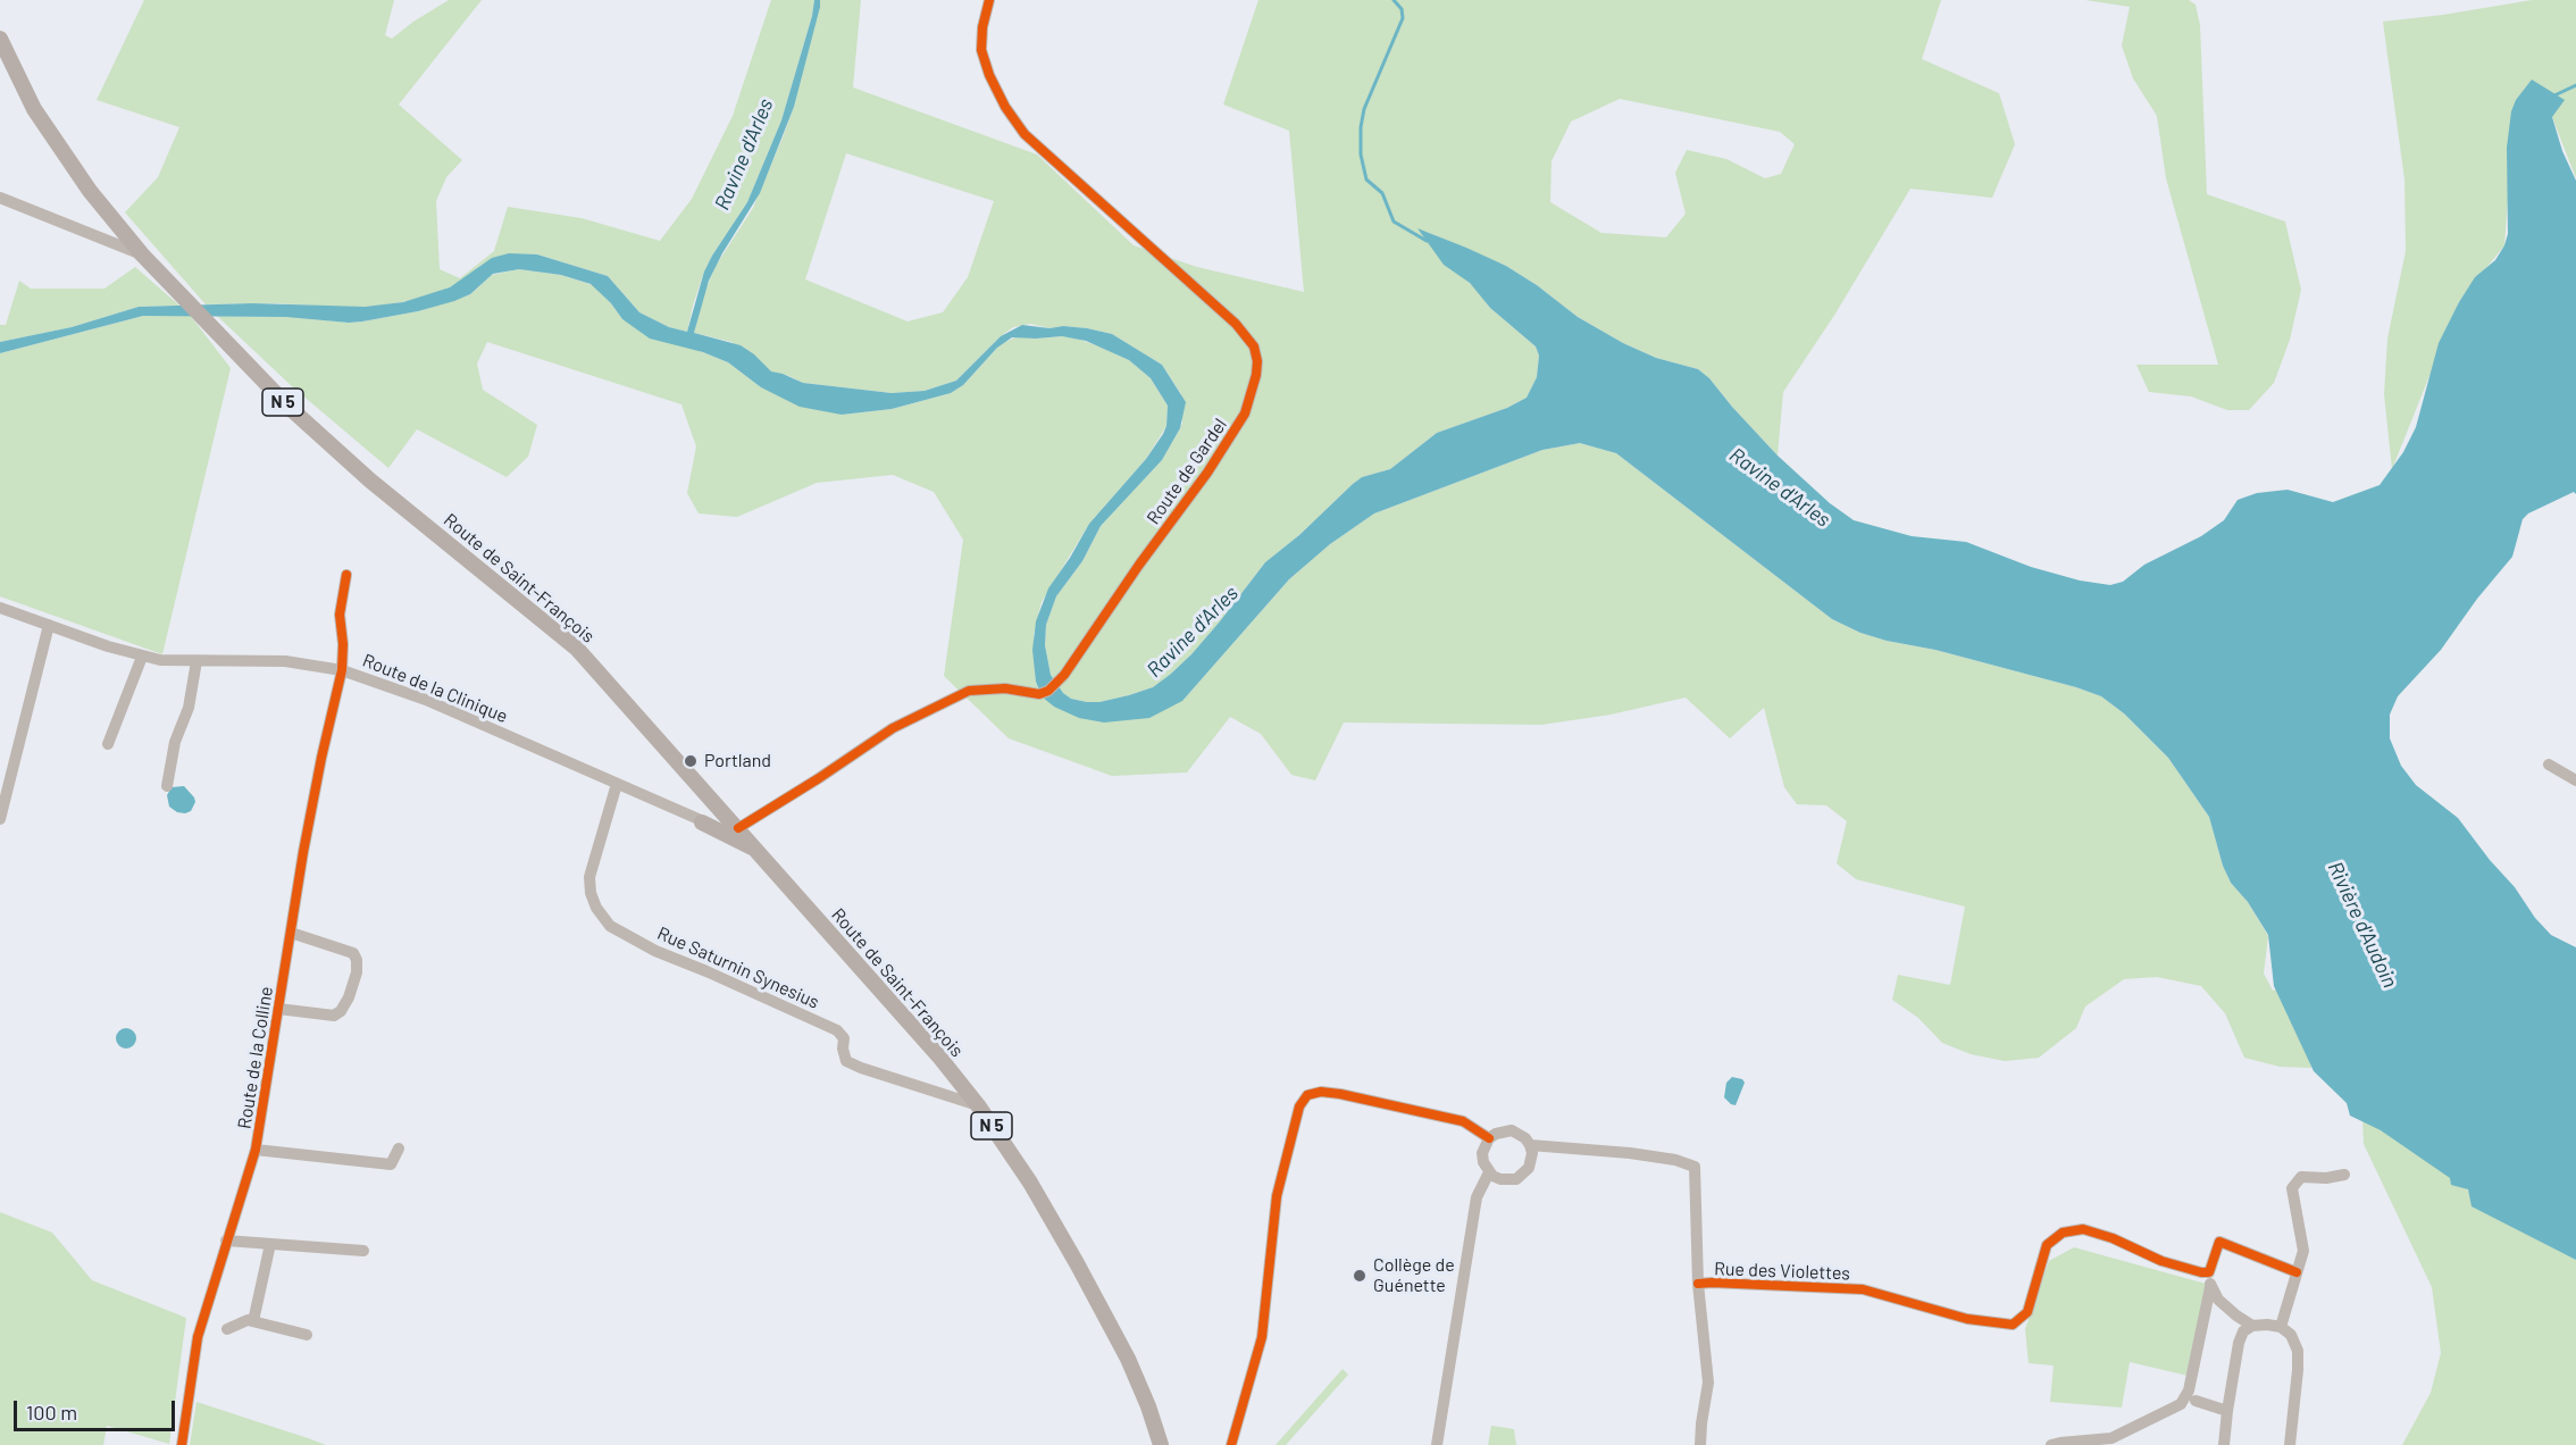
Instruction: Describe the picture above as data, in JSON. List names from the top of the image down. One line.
{"streets":{"main road":["N 5","Route de Saint-François"],"street":["Route de Gardel","Route de la Clinique","Rue Saturnin Synesius","Route de la Colline","Rue des Violettes"]},"crossings":[["Route de Gardel","Route de Saint-François"],["Route de Gardel","Route de la Clinique"],["Route de Saint-François","Route de la Clinique"],["Route de Saint-François","Rue Saturnin Synesius"],["Route de la Clinique","Rue Saturnin Synesius"],["Route de la Clinique","Route de la Colline"]],"water":["Ravine d'Arles","Rivière d'Audoin"],"places":["Portland","Collège de Guénette"],"scale_bar":"100 m"}
